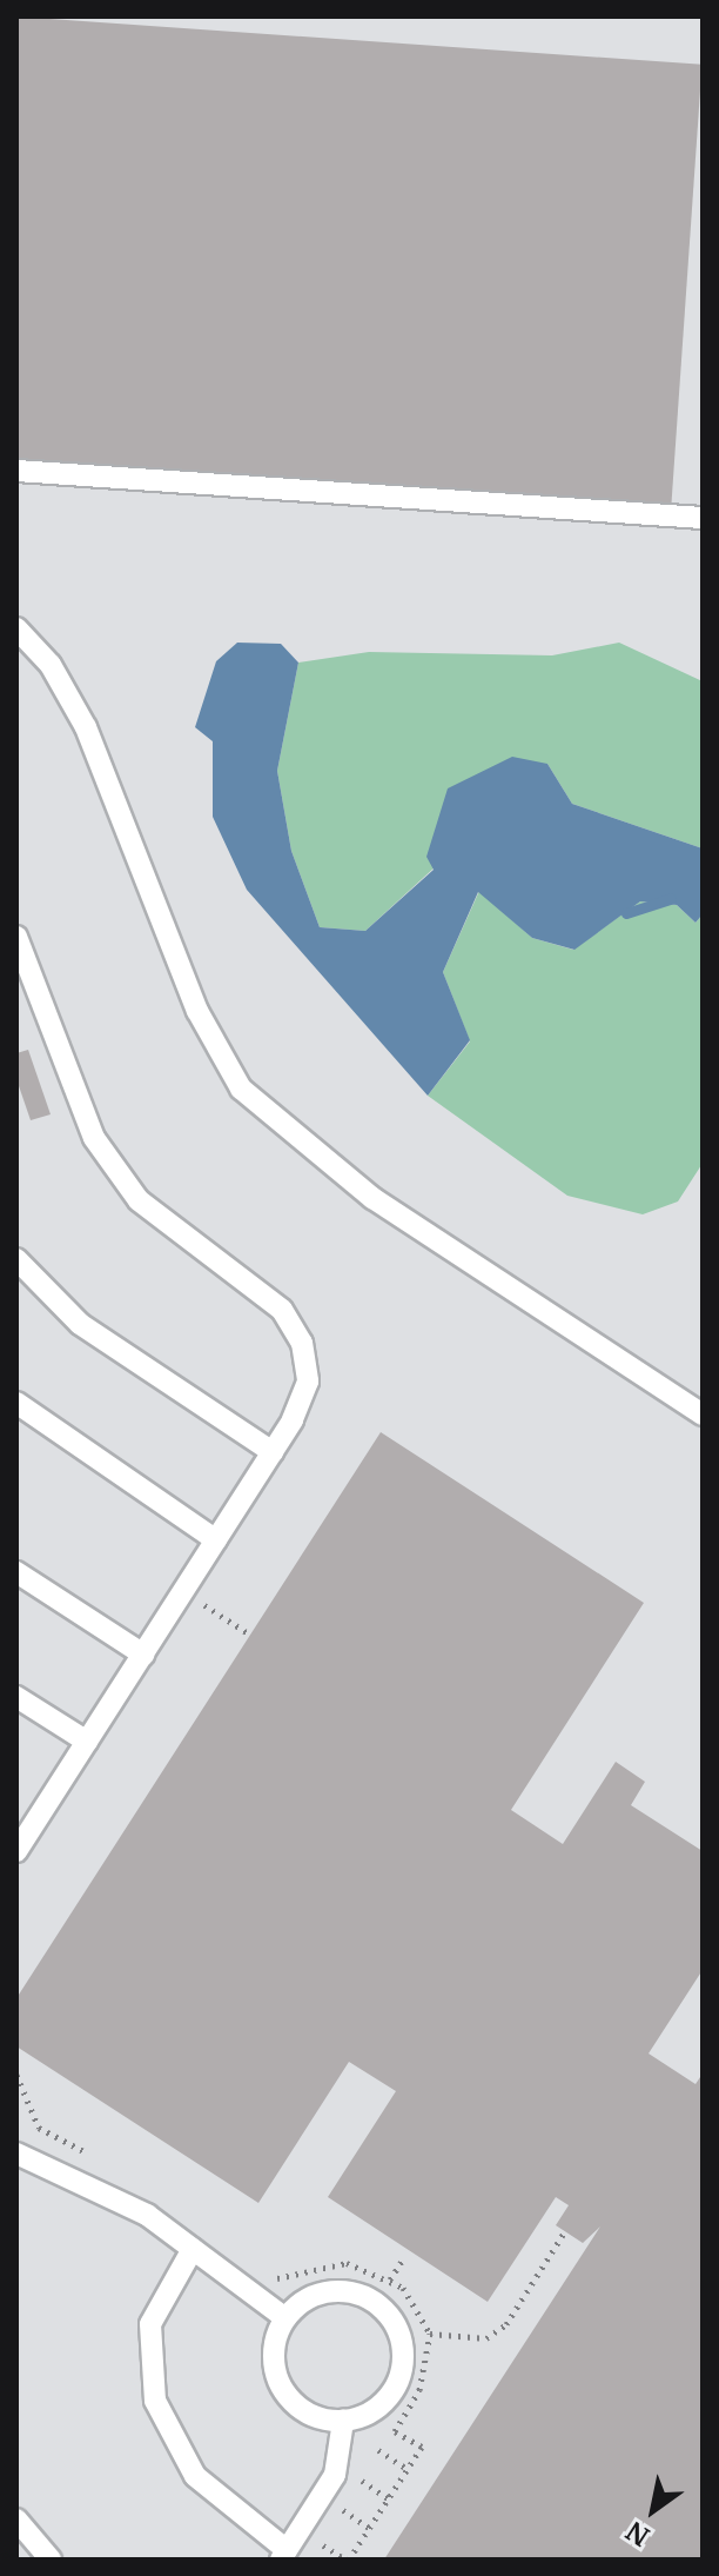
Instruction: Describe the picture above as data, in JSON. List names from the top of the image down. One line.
{"north":"bottom left"}
